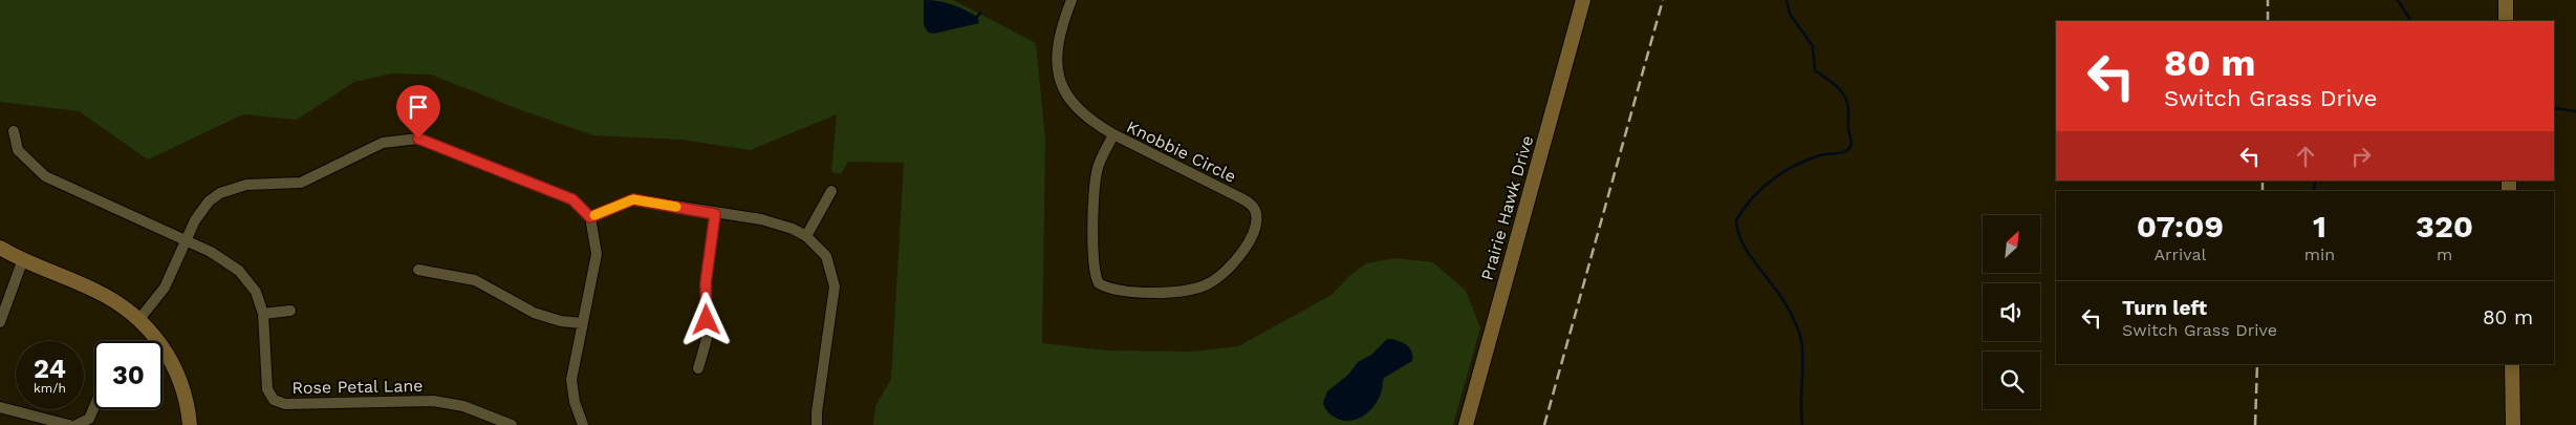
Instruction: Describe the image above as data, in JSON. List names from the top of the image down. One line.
{"streets":{"street":["Knobbie Circle","Prairie Hawk Drive","Rose Petal Lane"]},"north":"top right","page":{"turn":["80 m","Switch Grass Drive"],"eta":["07:09","Arrival","1","min","320","m"],"list":[{"name":"Turn left","note":"Switch Grass Drive","value":"80 m"}],"speed":"24 km/h","limit":"30"}}
